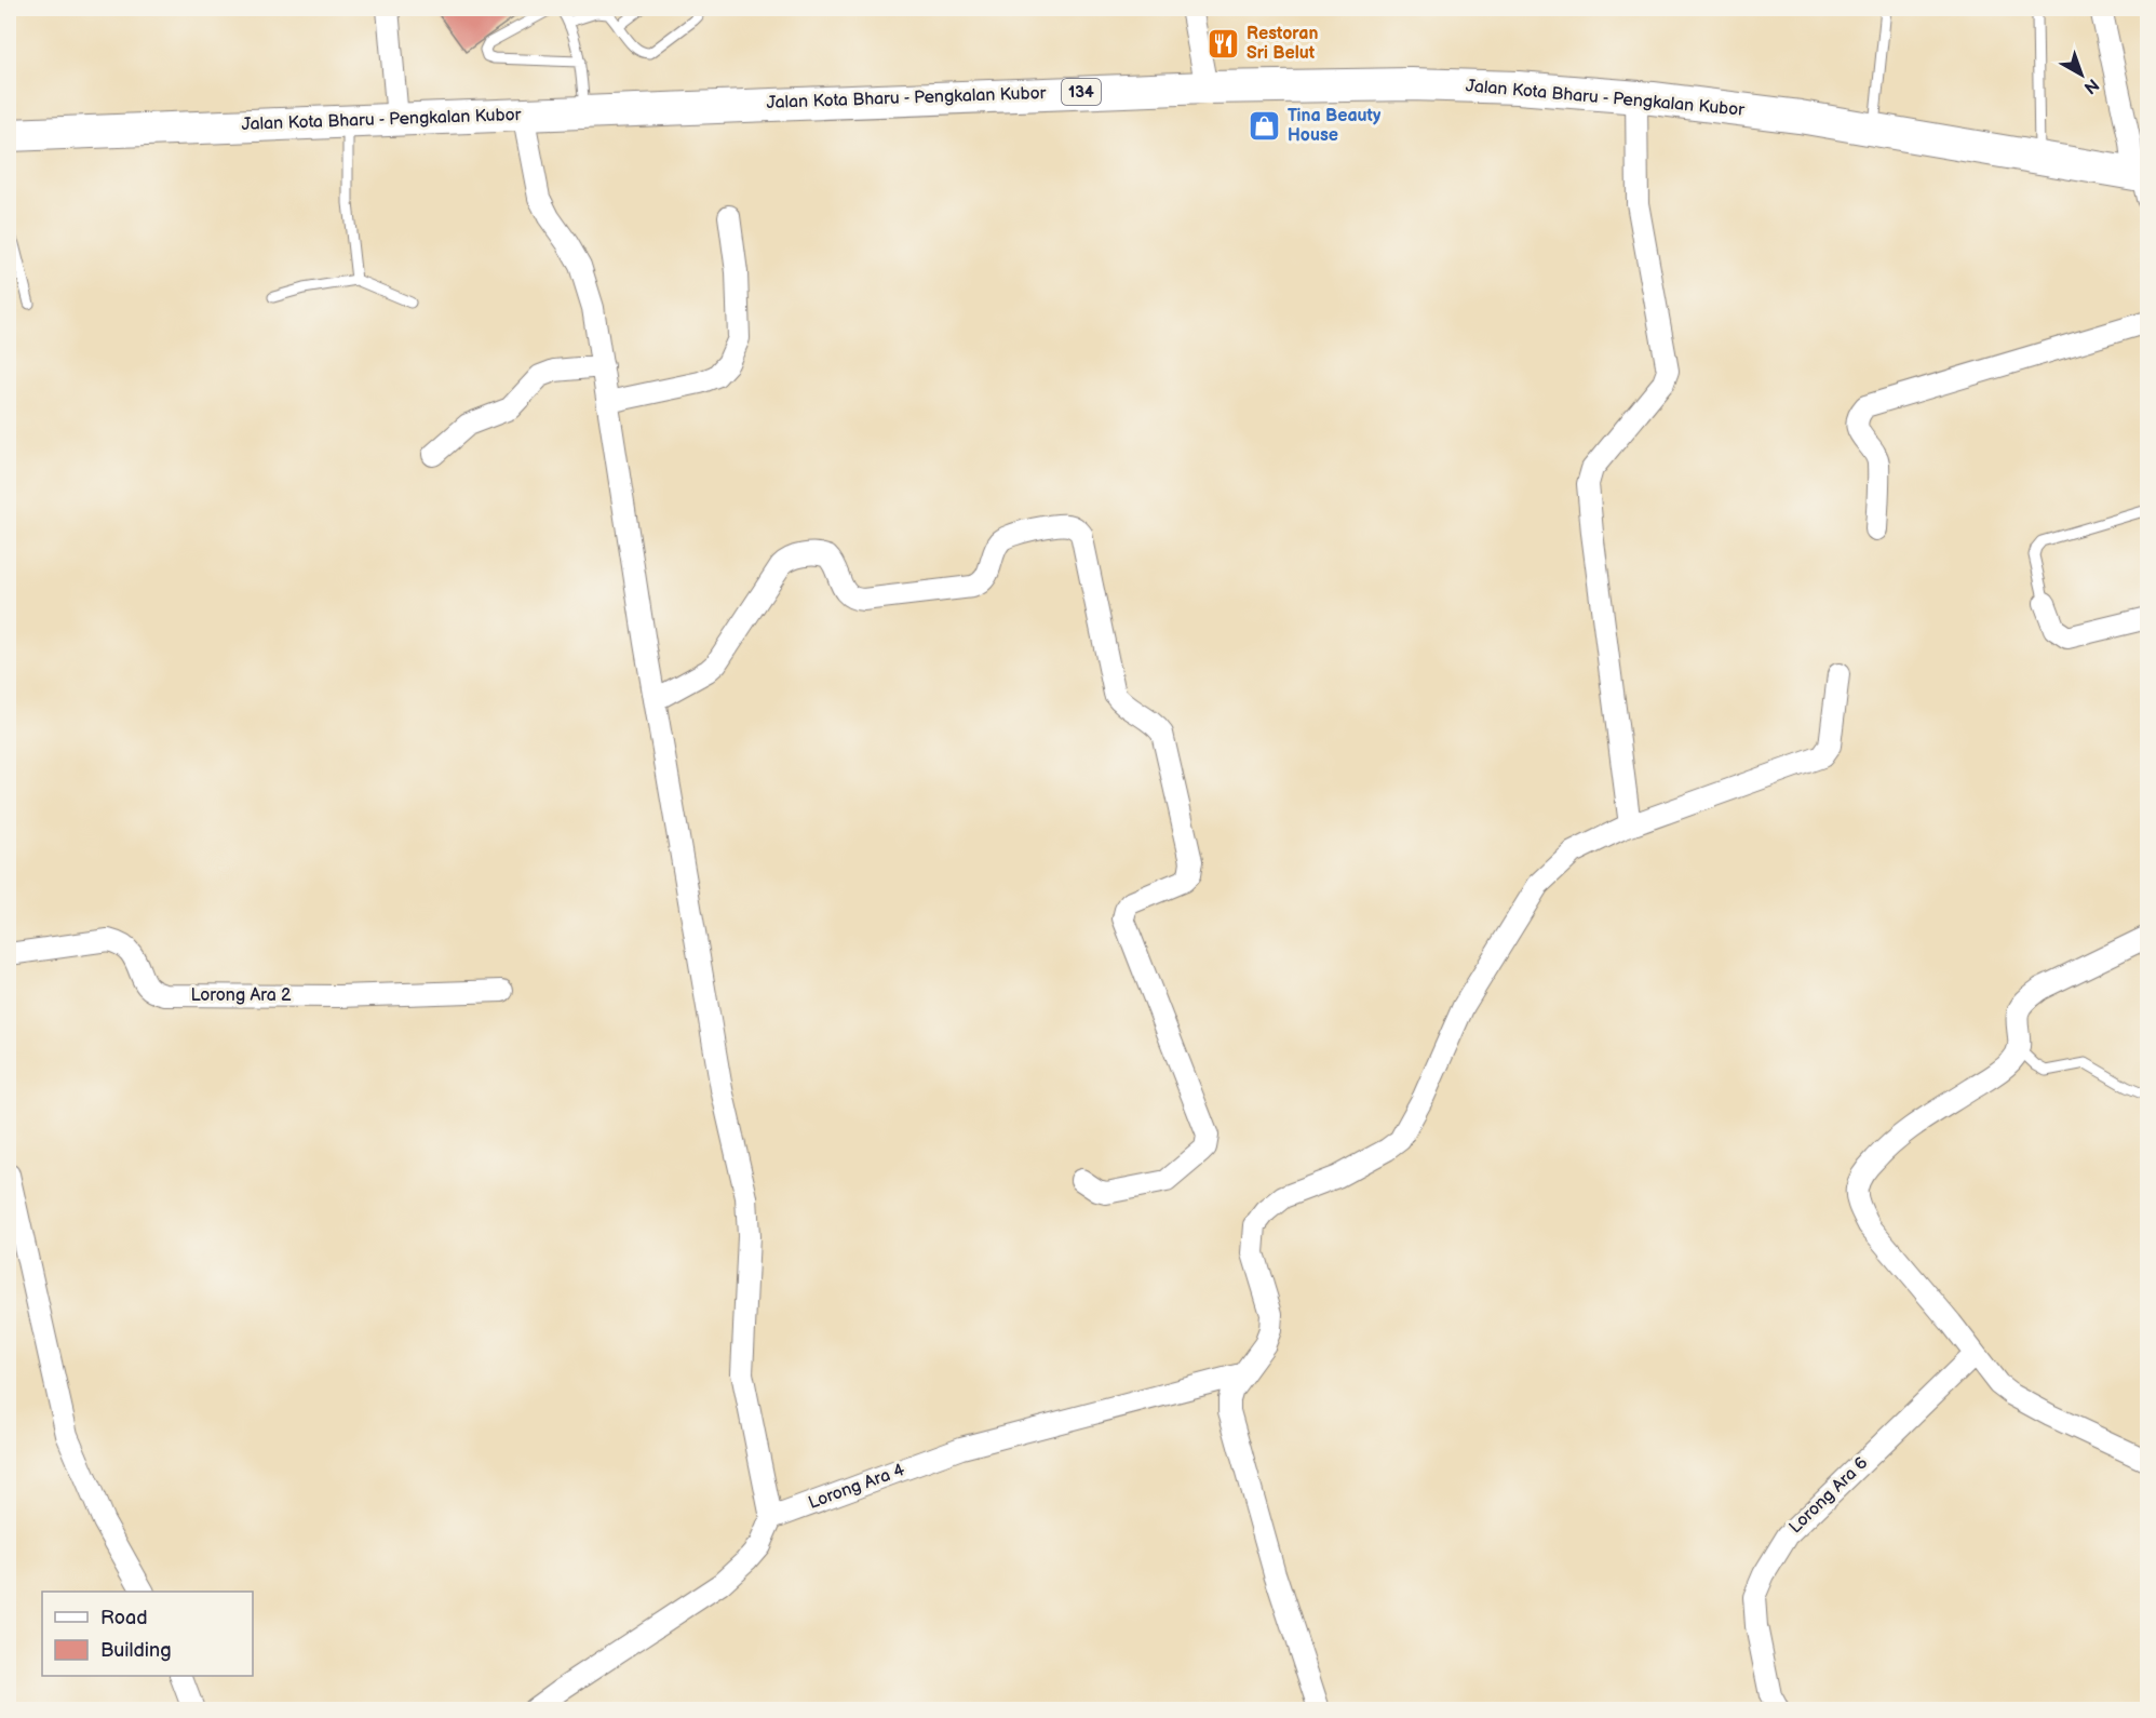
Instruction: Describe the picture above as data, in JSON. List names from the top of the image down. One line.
{"streets":{"main road":["134","Jalan Kota Bharu - Pengkalan Kubor"],"street":["Lorong Ara 2","Lorong Ara 4","Lorong Ara 6"]},"places":{"restaurant":["Restoran Sri Belut"],"shop":["Tina Beauty House"]},"legend":["Road","Building"],"north":"bottom right"}
